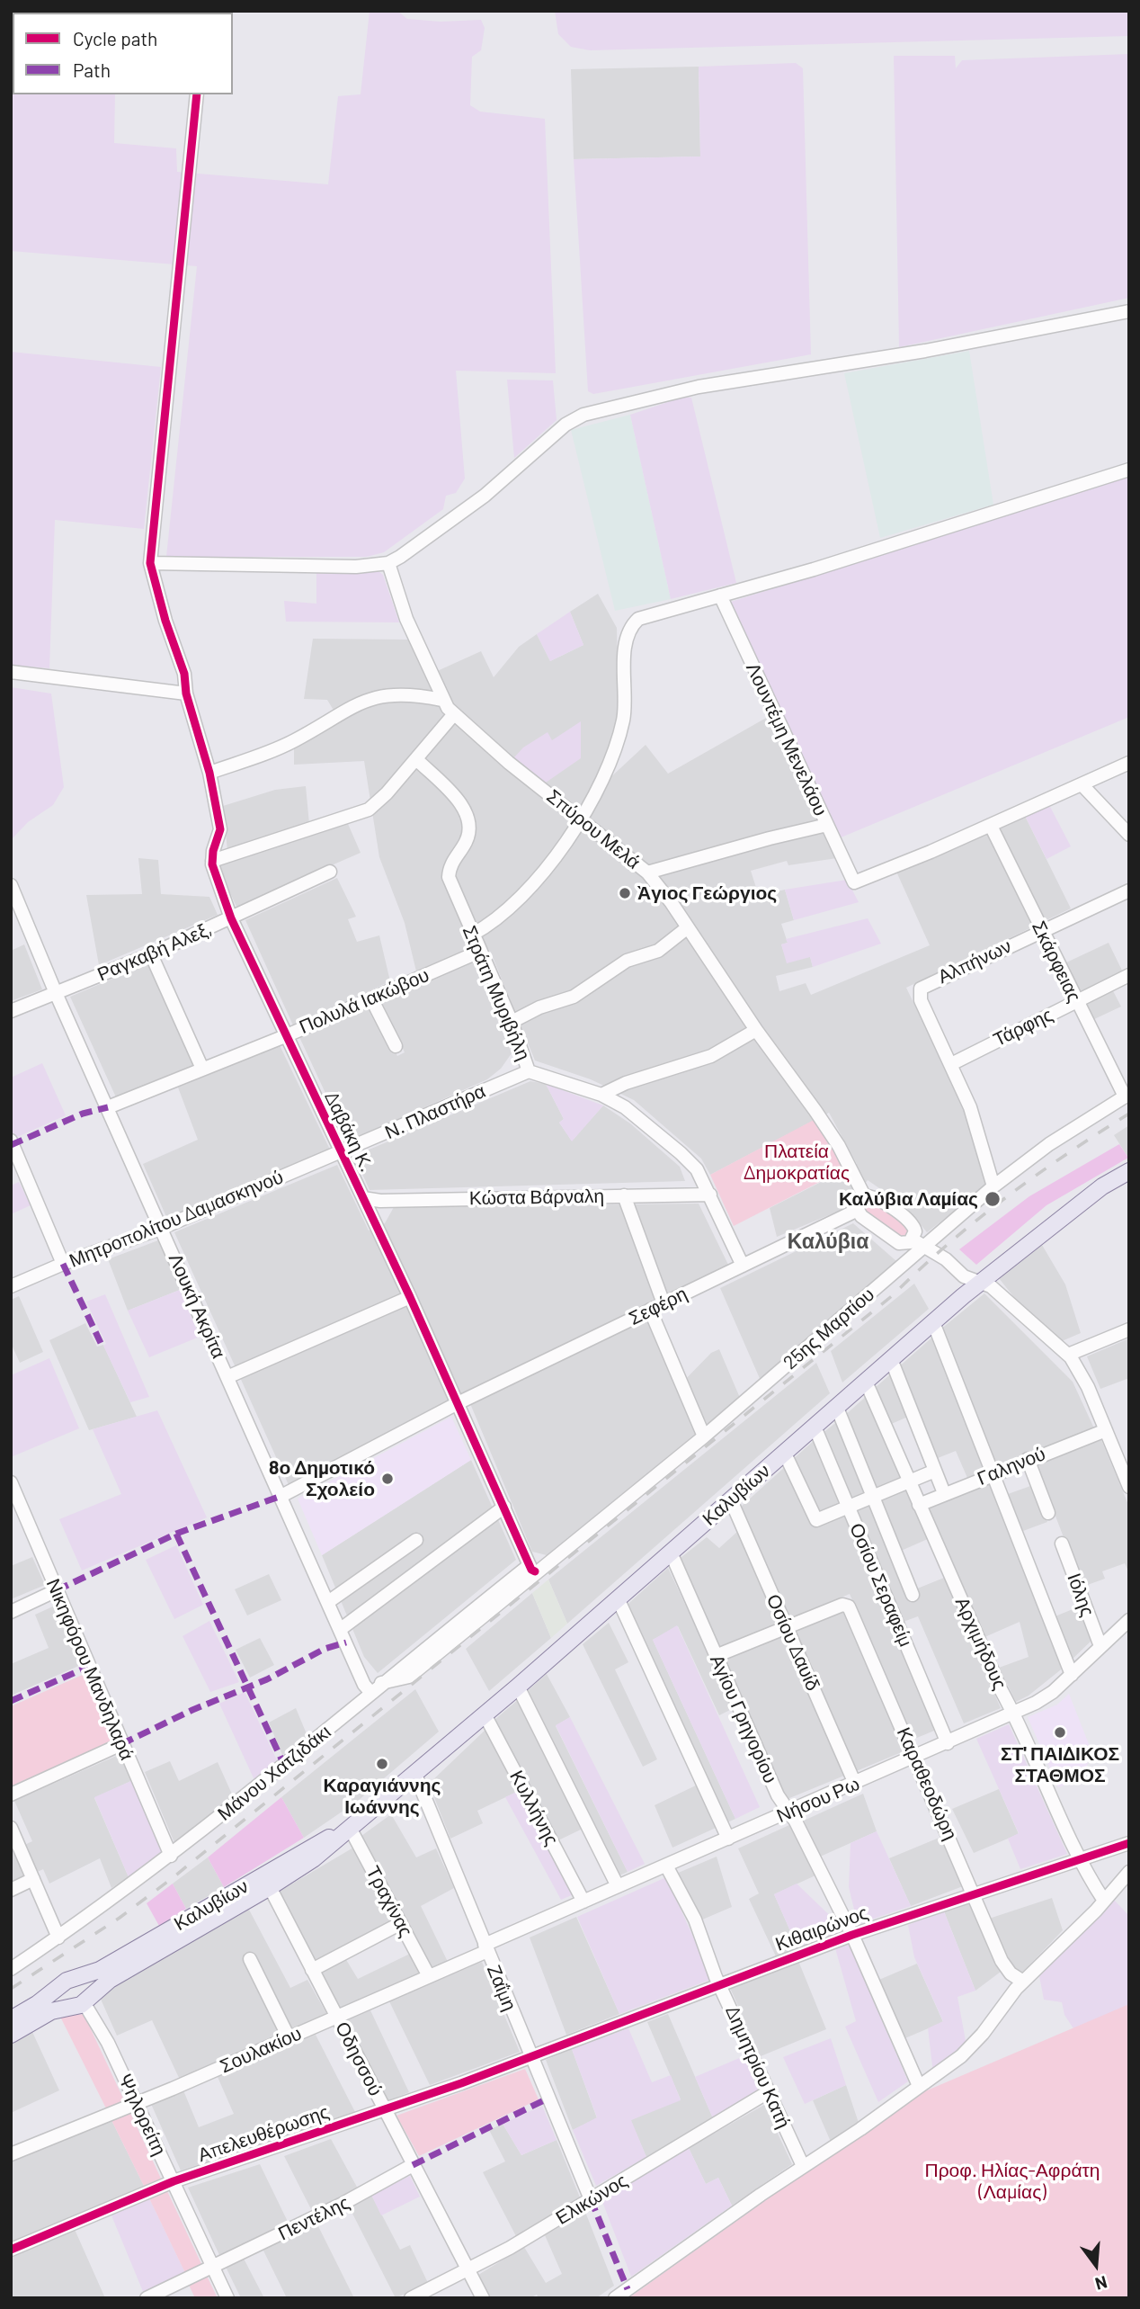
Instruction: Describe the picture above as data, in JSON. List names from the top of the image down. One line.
{"streets":{"main road":["Καλυβίων"],"street":["Λουντέμη Μενελάου","Σπύρου Μελά","Ραγκαβή Αλεξ,","Αλπήνων","Σκάρφειας","Στράτη Μυριβήλη","Πολυλά Ιακώβου","Τάρφης","Ν. Πλαστήρα","Δαβάκη Κ.","Κώστα Βάρναλη","Μητροπολίτου Δαμασκηνού","Λουκή Ακρίτα","Σεφέρη","25ης Μαρτίου","Γαληνού","Οσίου Σεραφείμ","Ιόλης","Οσίου Δαυίδ","Αρχιμήδους","Νικηφόρου Μανδηλαρά","Αγίου Γρηγορίου","Μάνου Χατζιδάκι","Καραθεοδώρη","Νήσου Ρω","Κυλλήνης","Τραχίνας","Κιθαιρώνος","Ζαΐμη","Σουλακίου","Οδησσού","Δημητρίου Κατή","Ψηλορείτη","Απελευθέρωσης","Ελικώνος","Πεντέλης"]},"crossings":[["Λουντέμη Μενελάου","Σκάρφειας"],["Ραγκαβή Αλεξ,","Δαβάκη Κ."],["Ραγκαβή Αλεξ,","Λουκή Ακρίτα"],["Αλπήνων","Σκάρφειας"],["Αλπήνων","Τάρφης"],["Σκάρφειας","Τάρφης"],["Σκάρφειας","25ης Μαρτίου"],["Στράτη Μυριβήλη","Πολυλά Ιακώβου"],["Στράτη Μυριβήλη","Ν. Πλαστήρα"],["Στράτη Μυριβήλη","Κώστα Βάρναλη"],["Στράτη Μυριβήλη","Σεφέρη"],["Πολυλά Ιακώβου","Δαβάκη Κ."],["Πολυλά Ιακώβου","Λουκή Ακρίτα"],["Ν. Πλαστήρα","Δαβάκη Κ."],["Ν. Πλαστήρα","Μητροπολίτου Δαμασκηνού"],["Δαβάκη Κ.","Κώστα Βάρναλη"],["Δαβάκη Κ.","Μητροπολίτου Δαμασκηνού"],["Δαβάκη Κ.","Σεφέρη"],["Δαβάκη Κ.","25ης Μαρτίου"],["Δαβάκη Κ.","Μάνου Χατζιδάκι"],["Μητροπολίτου Δαμασκηνού","Λουκή Ακρίτα"],["Λουκή Ακρίτα","Σεφέρη"],["Λουκή Ακρίτα","Μάνου Χατζιδάκι"],["25ης Μαρτίου","Μάνου Χατζιδάκι"],["Γαληνού","Αρχιμήδους"],["Καλυβίων","Οσίου Σεραφείμ"],["Καλυβίων","Οσίου Δαυίδ"],["Καλυβίων","Αρχιμήδους"],["Καλυβίων","Αγίου Γρηγορίου"],["Καλυβίων","Κυλλήνης"],["Καλυβίων","Τραχίνας"],["Καλυβίων","Ζαΐμη"],["Καλυβίων","Οδησσού"],["Καλυβίων","Ψηλορείτη"],["Οσίου Σεραφείμ","Νήσου Ρω"],["Ιόλης","Νήσου Ρω"],["Οσίου Δαυίδ","Καραθεοδώρη"],["Οσίου Δαυίδ","Νήσου Ρω"],["Αρχιμήδους","Νήσου Ρω"],["Αρχιμήδους","Κιθαιρώνος"],["Νικηφόρου Μανδηλαρά","Μάνου Χατζιδάκι"],["Αγίου Γρηγορίου","Νήσου Ρω"],["Αγίου Γρηγορίου","Κιθαιρώνος"],["Καραθεοδώρη","Νήσου Ρω"],["Καραθεοδώρη","Κιθαιρώνος"],["Νήσου Ρω","Κυλλήνης"],["Νήσου Ρω","Ζαΐμη"],["Νήσου Ρω","Σουλακίου"],["Νήσου Ρω","Δημητρίου Κατή"],["Τραχίνας","Σουλακίου"],["Κιθαιρώνος","Ζαΐμη"],["Κιθαιρώνος","Δημητρίου Κατή"],["Κιθαιρώνος","Απελευθέρωσης"],["Ζαΐμη","Σουλακίου"],["Ζαΐμη","Απελευθέρωσης"],["Ζαΐμη","Ελικώνος"],["Σουλακίου","Οδησσού"],["Σουλακίου","Ψηλορείτη"],["Οδησσού","Απελευθέρωσης"],["Οδησσού","Ελικώνος"],["Οδησσού","Πεντέλης"],["Δημητρίου Κατή","Ελικώνος"],["Ψηλορείτη","Απελευθέρωσης"],["Ψηλορείτη","Πεντέλης"]],"districts":["Καλύβια"],"parks":["Πλατεία Δημοκρατίας","Προφ. Ηλίας-Αφράτη (Λαμίας)"],"places":["Ὰγιος Γεώργιος","Καλύβια Λαμίας","8ο Δημοτικό Σχολείο","ΣΤ' ΠΑΙΔΙΚΟΣ ΣΤΑΘΜΟΣ","Καραγιάννης Ιωάννης"],"legend":["Cycle path","Path"],"north":"bottom"}
